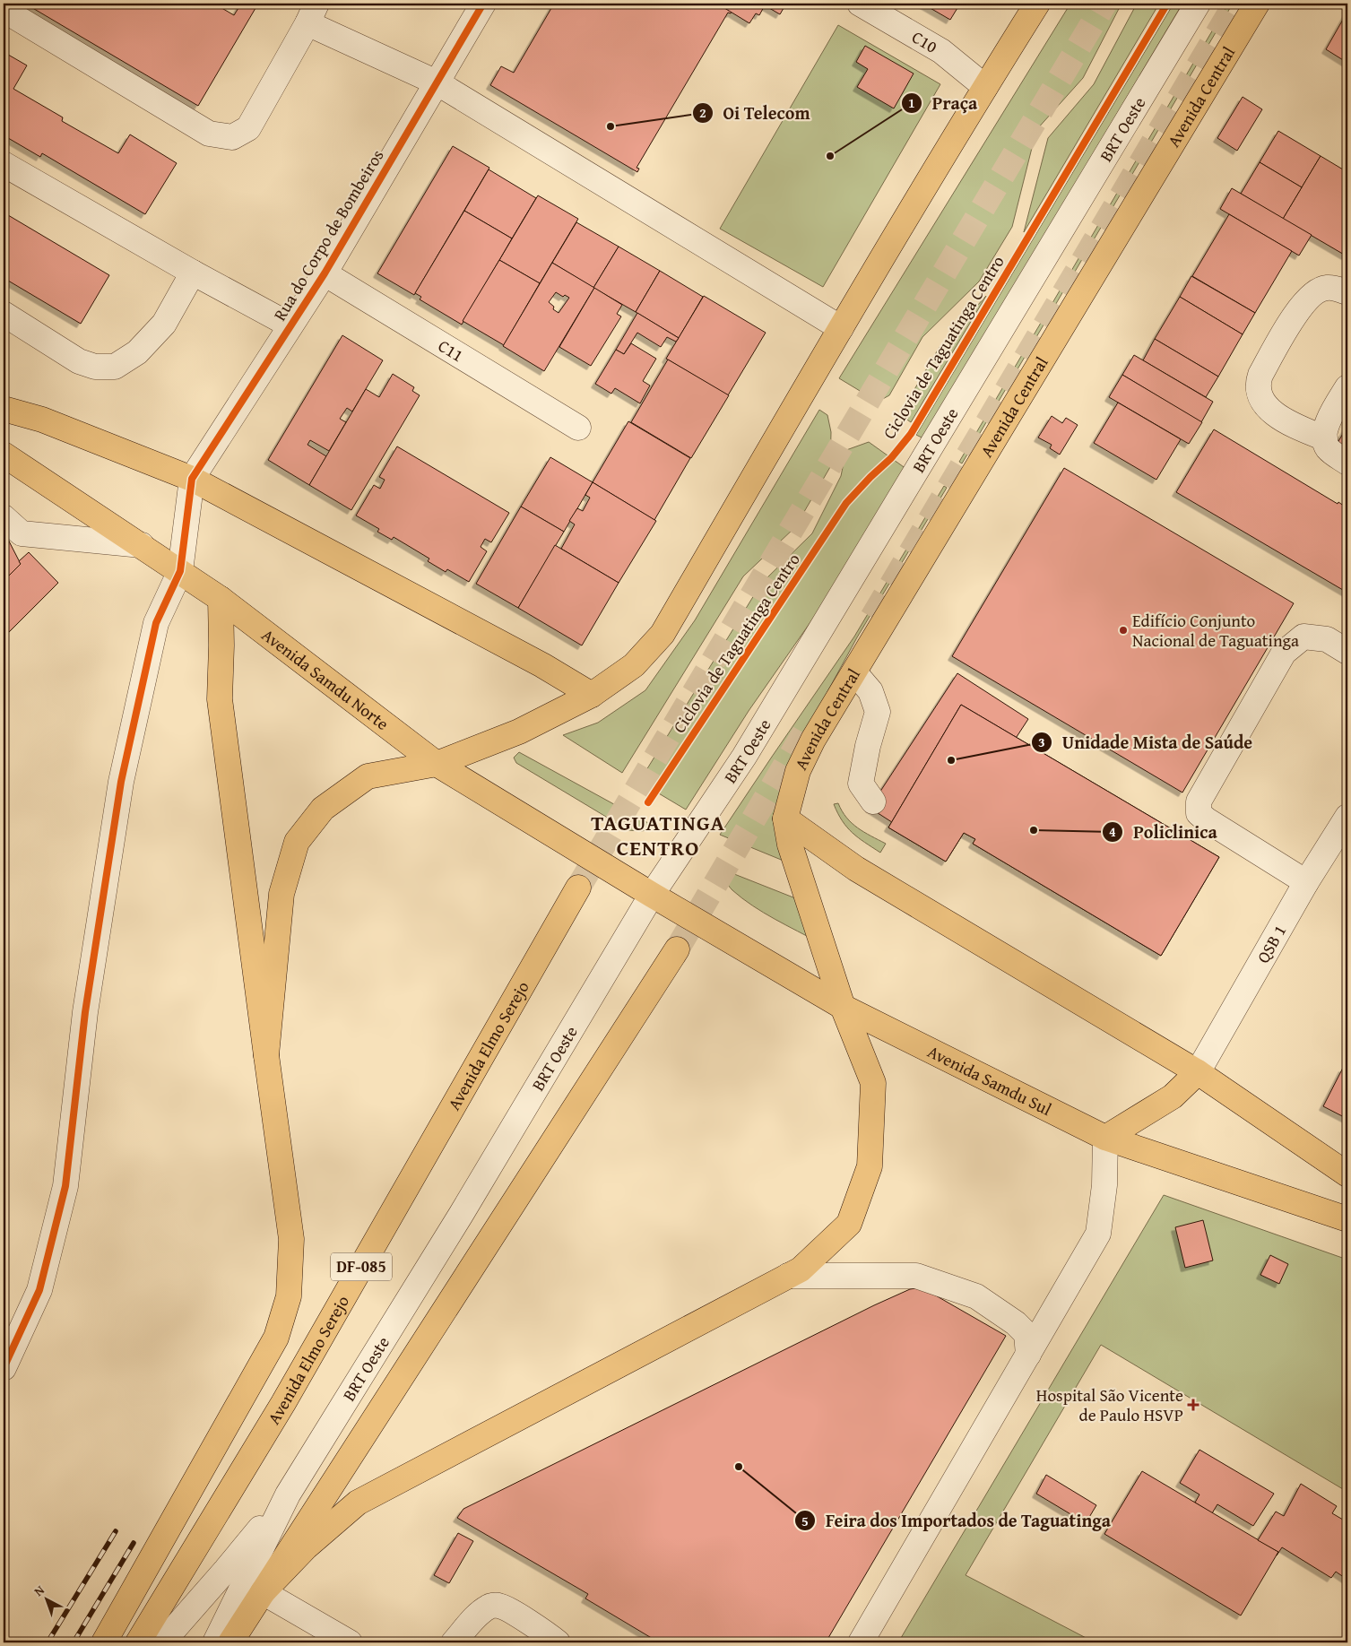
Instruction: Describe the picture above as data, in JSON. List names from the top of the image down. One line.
{"streets":{"main road":["Avenida Central","Avenida Samdu Norte","Avenida Elmo Serejo","Avenida Samdu Sul","DF-085"],"street":["C10","BRT Oeste","Rua do Corpo de Bombeiros","C11","QSB 1"],"cycle path":["Ciclovia de Taguatinga Centro"]},"crossings":[["BRT Oeste","Avenida Samdu Norte"],["BRT Oeste","Avenida Samdu Sul"],["Rua do Corpo de Bombeiros","C11"],["Avenida Samdu Norte","Avenida Samdu Sul"]],"districts":["TAGUATINGA CENTRO"],"places":{"other":["Oi Telecom","Praça","Edifício Conjunto Nacional de Taguatinga","Unidade Mista de Saúde","Policlinica","Feira dos Importados de Taguatinga"],"health":["Hospital São Vicente de Paulo HSVP"]},"north":"top left"}
